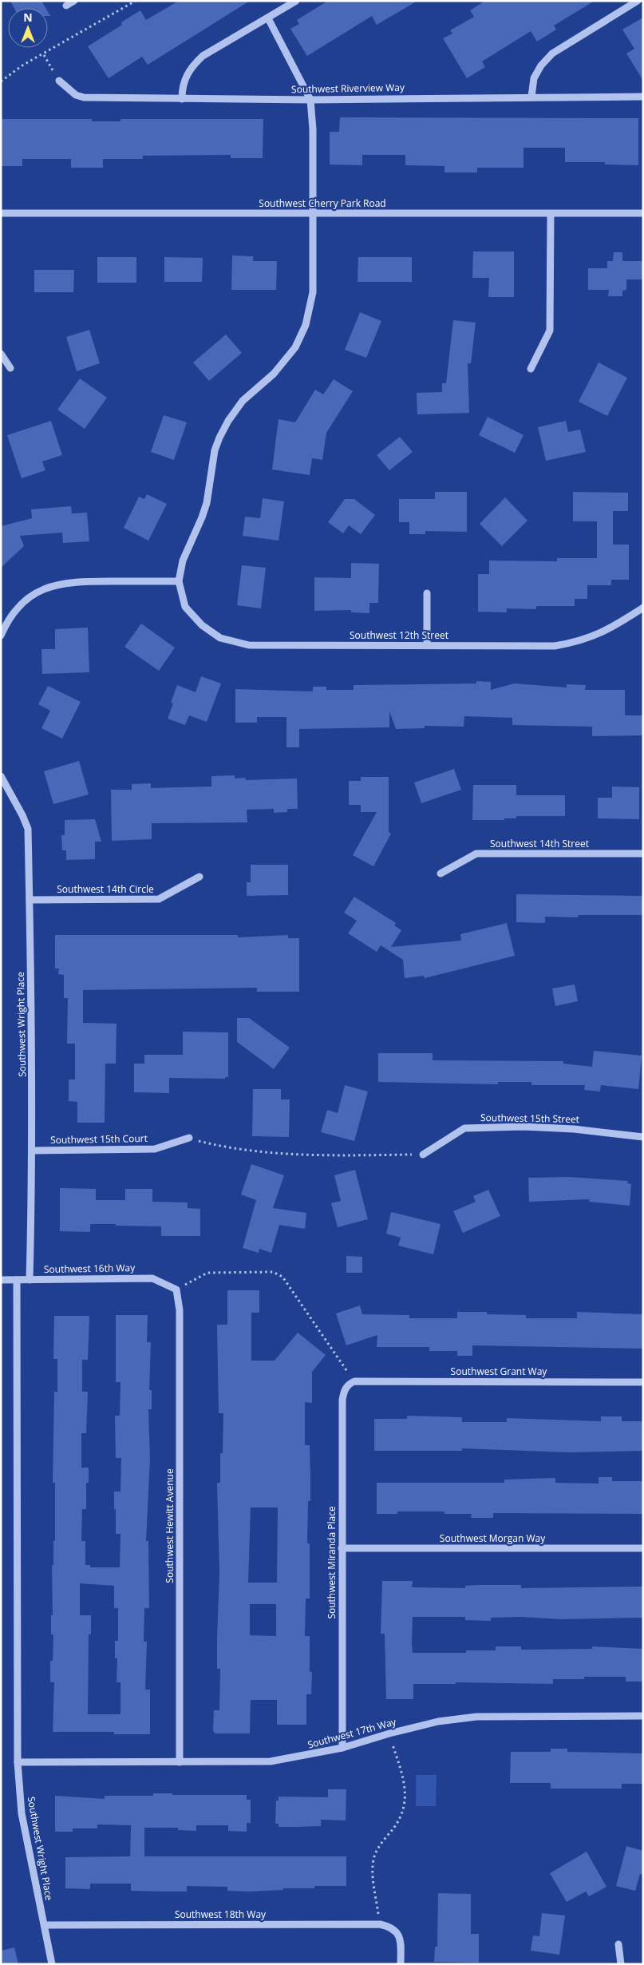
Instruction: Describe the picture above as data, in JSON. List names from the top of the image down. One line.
{"streets":{"street":["Southwest Riverview Way","Southwest Cherry Park Road","Southwest 12th Street","Southwest 14th Street","Southwest 14th Circle","Southwest Wright Place","Southwest 15th Street","Southwest 15th Court","Southwest 16th Way","Southwest Grant Way","Southwest Hewitt Avenue","Southwest Morgan Way","Southwest Miranda Place","Southwest 17th Way","Southwest 18th Way"]},"crossings":[["Southwest 14th Circle","Southwest Wright Place"],["Southwest Wright Place","Southwest 15th Court"],["Southwest Wright Place","Southwest 16th Way"],["Southwest Wright Place","Southwest 17th Way"],["Southwest Wright Place","Southwest 18th Way"],["Southwest 16th Way","Southwest Hewitt Avenue"],["Southwest Grant Way","Southwest Miranda Place"],["Southwest Hewitt Avenue","Southwest 17th Way"],["Southwest Morgan Way","Southwest Miranda Place"],["Southwest Miranda Place","Southwest 17th Way"]],"north":"top"}
